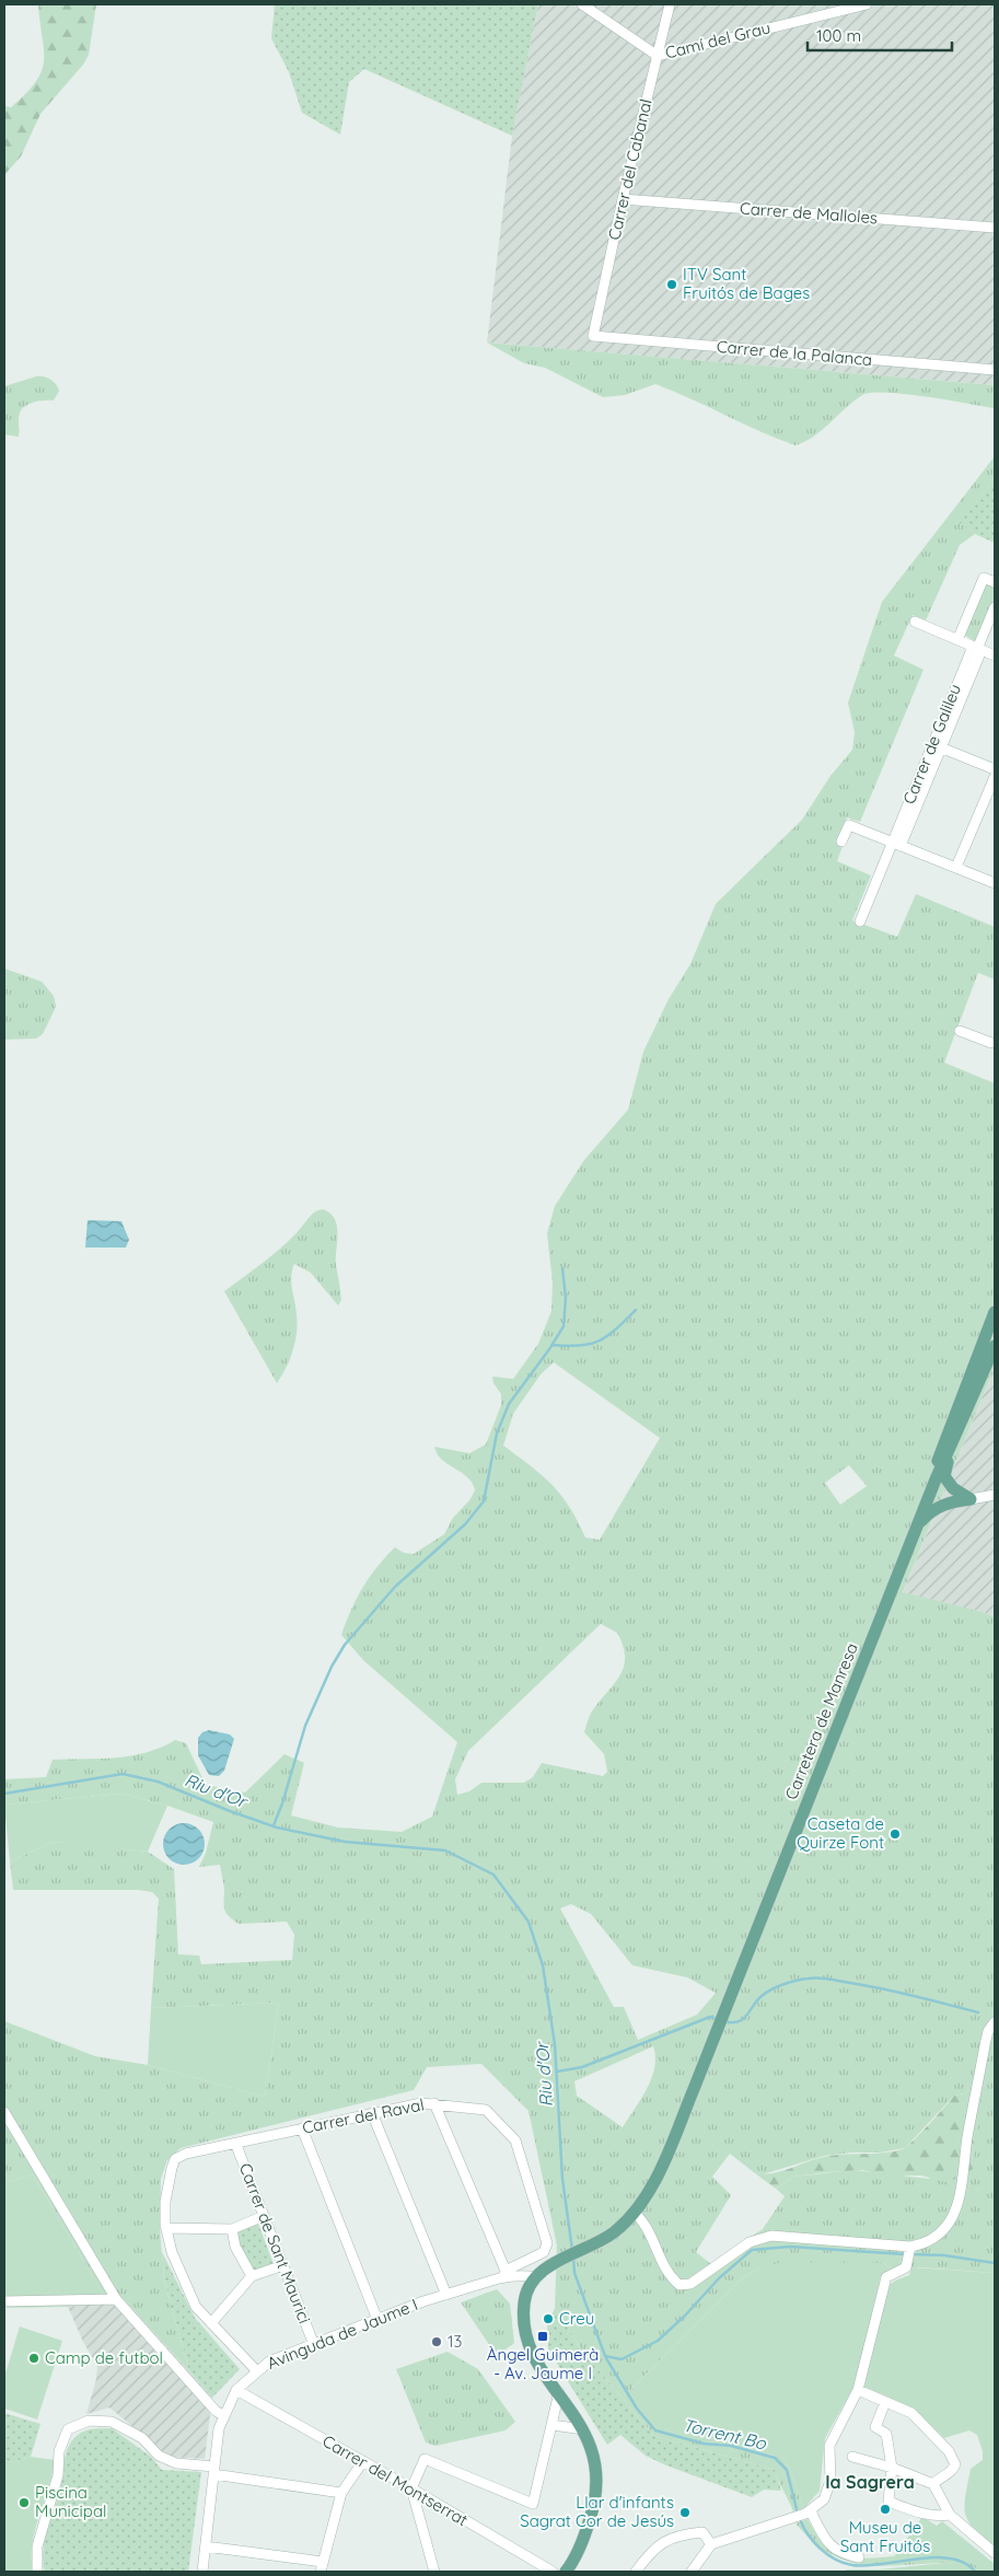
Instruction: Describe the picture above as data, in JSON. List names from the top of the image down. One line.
{"streets":{"main road":["Carretera de Manresa"],"street":["Camí del Grau","Carrer del Cabanal","Carrer de Malloles","Carrer de la Palanca","Carrer de Galileu","Carrer del Raval","Carrer de Sant Maurici","Avinguda de Jaume I","Carrer del Montserrat"]},"crossings":[["Camí del Grau","Carrer del Cabanal"],["Carrer del Cabanal","Carrer de Malloles"],["Carrer del Cabanal","Carrer de la Palanca"],["Carrer del Raval","Carrer de Sant Maurici"],["Carrer del Raval","Avinguda de Jaume I"],["Carrer de Sant Maurici","Avinguda de Jaume I"],["Avinguda de Jaume I","Carrer del Montserrat"]],"districts":["la Sagrera"],"water":["Riu d'Or","Torrent Bo"],"places":{"other":["ITV Sant Fruitós de Bages","Caseta de Quirze Font","Creu","13","Camp de futbol","Piscina Municipal","Museu de Sant Fruitós","Llar d'infants Sagrat Cor de Jesús"],"transit":["Àngel Guimerà - Av. Jaume l"]},"scale_bar":"100 m"}
